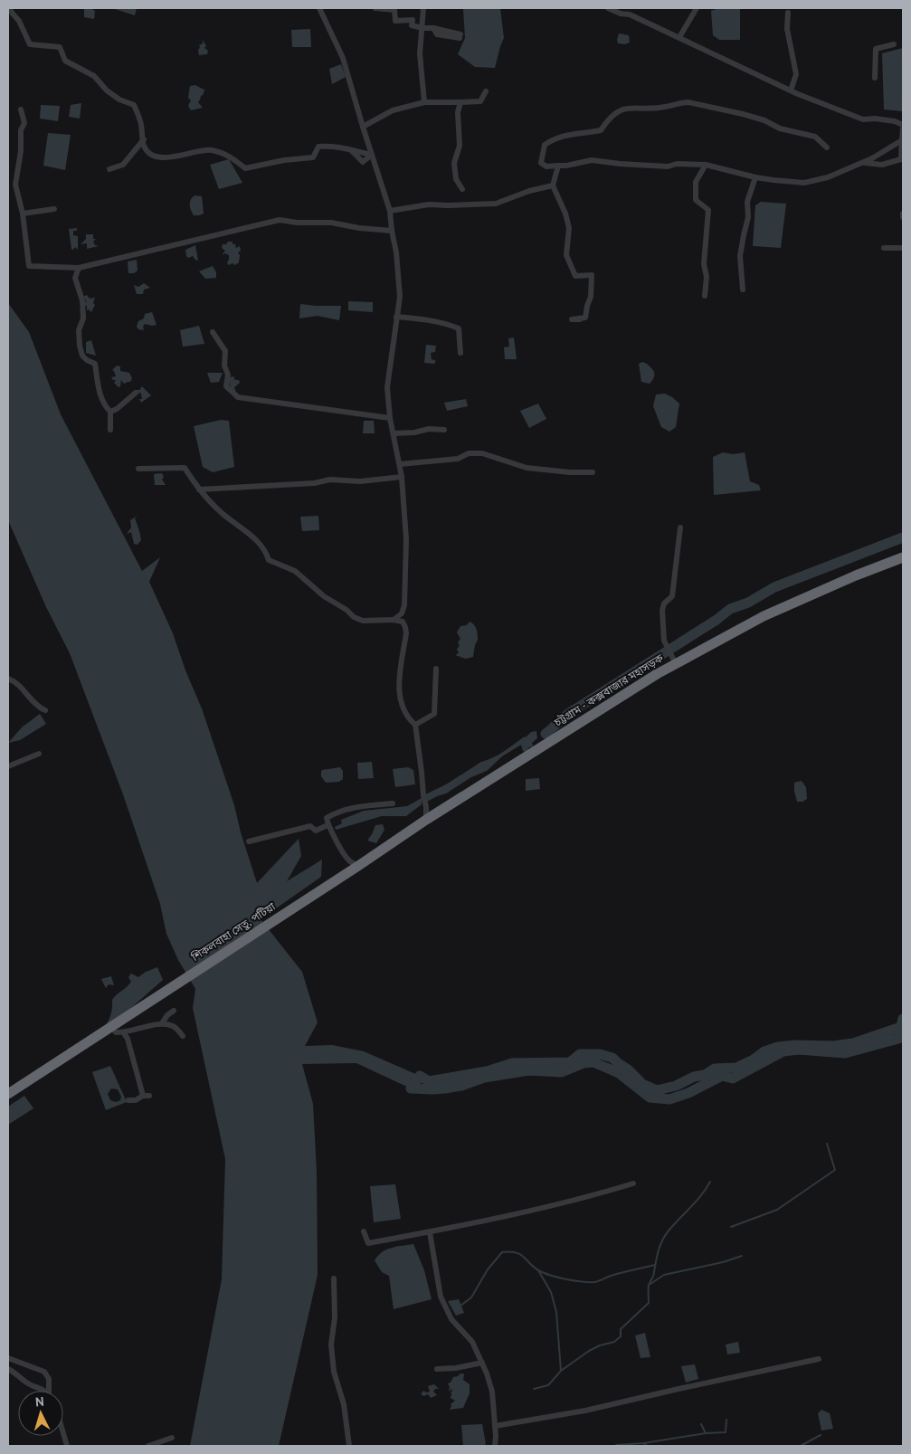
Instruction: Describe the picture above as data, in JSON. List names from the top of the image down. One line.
{"streets":{"highway":["চট্টগ্রাম - কক্সবাজার মহাসড়ক","শিকলবাহা সেতু, পটিয়া"]},"crossings":[["চট্টগ্রাম - কক্সবাজার মহাসড়ক","শিকলবাহা সেতু, পটিয়া"]],"north":"top"}
